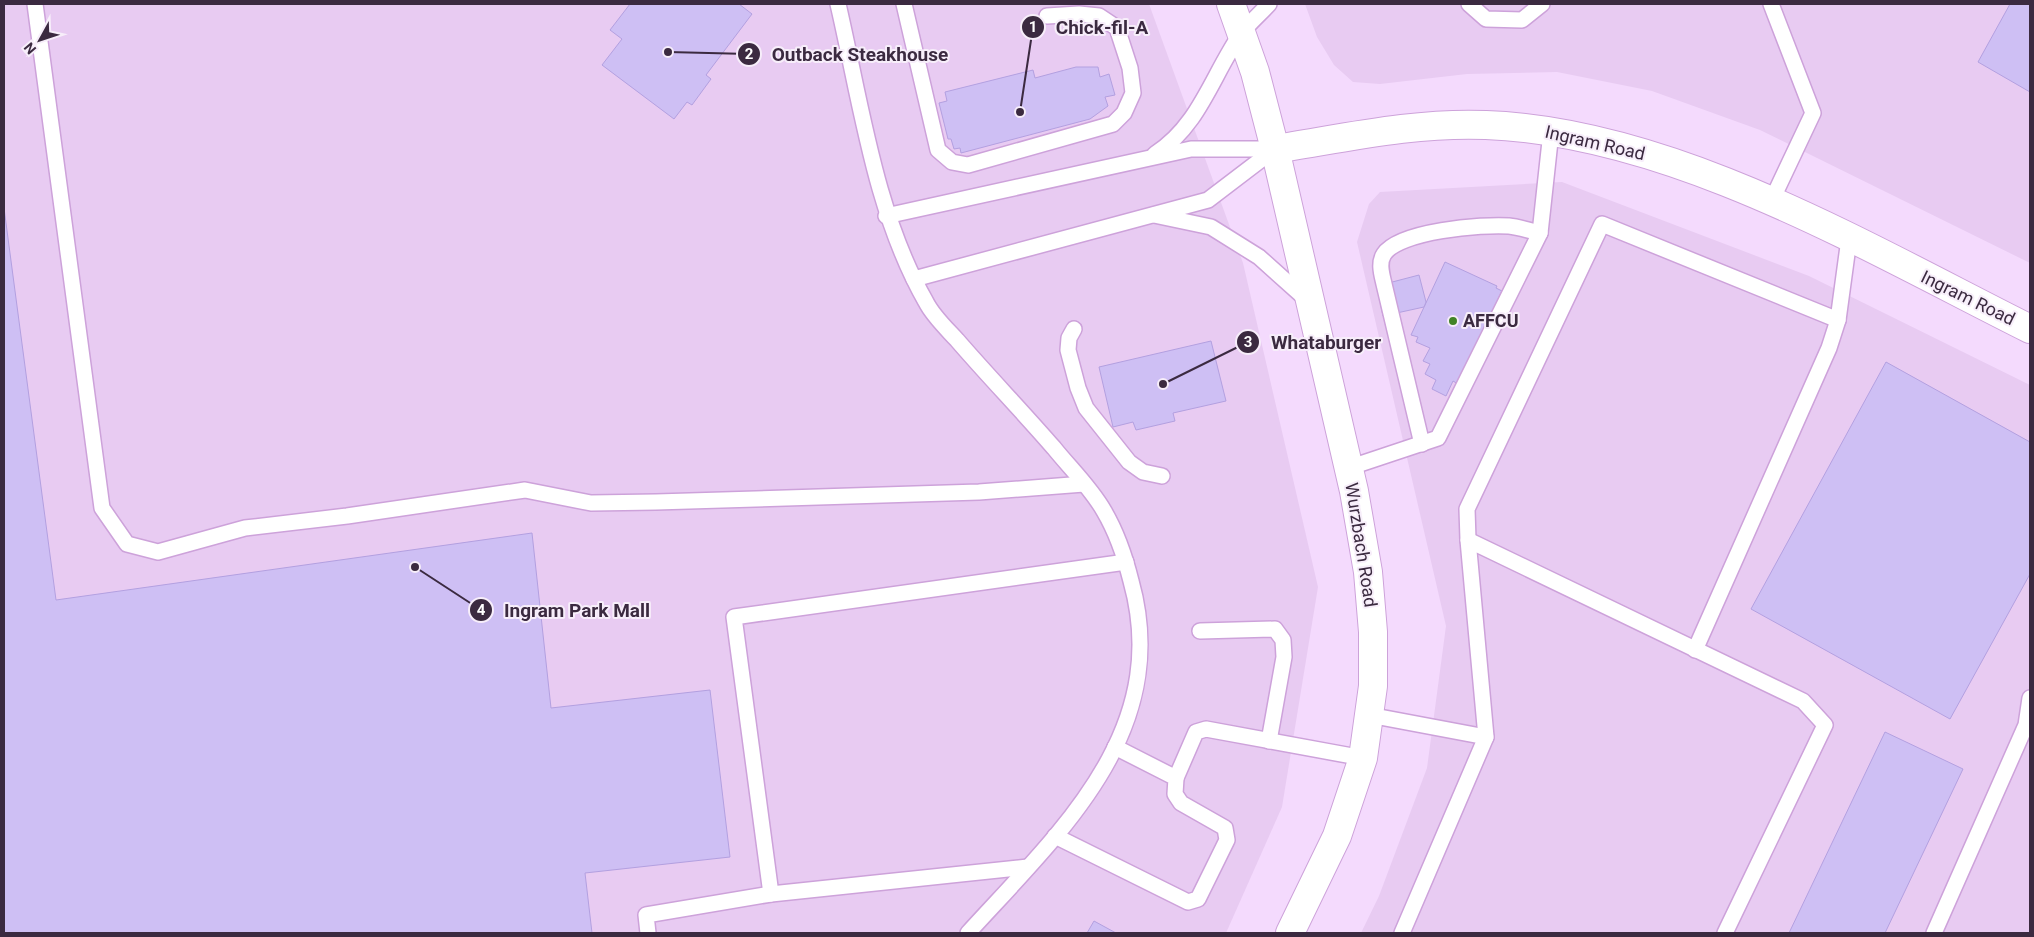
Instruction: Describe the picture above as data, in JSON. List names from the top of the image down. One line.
{"streets":{"main road":["Ingram Road","Wurzbach Road"]},"crossings":[["Ingram Road","Wurzbach Road"]],"places":["Outback Steakhouse","Chick-fil-A","AFFCU","Whataburger","Ingram Park Mall"],"north":"bottom left"}
